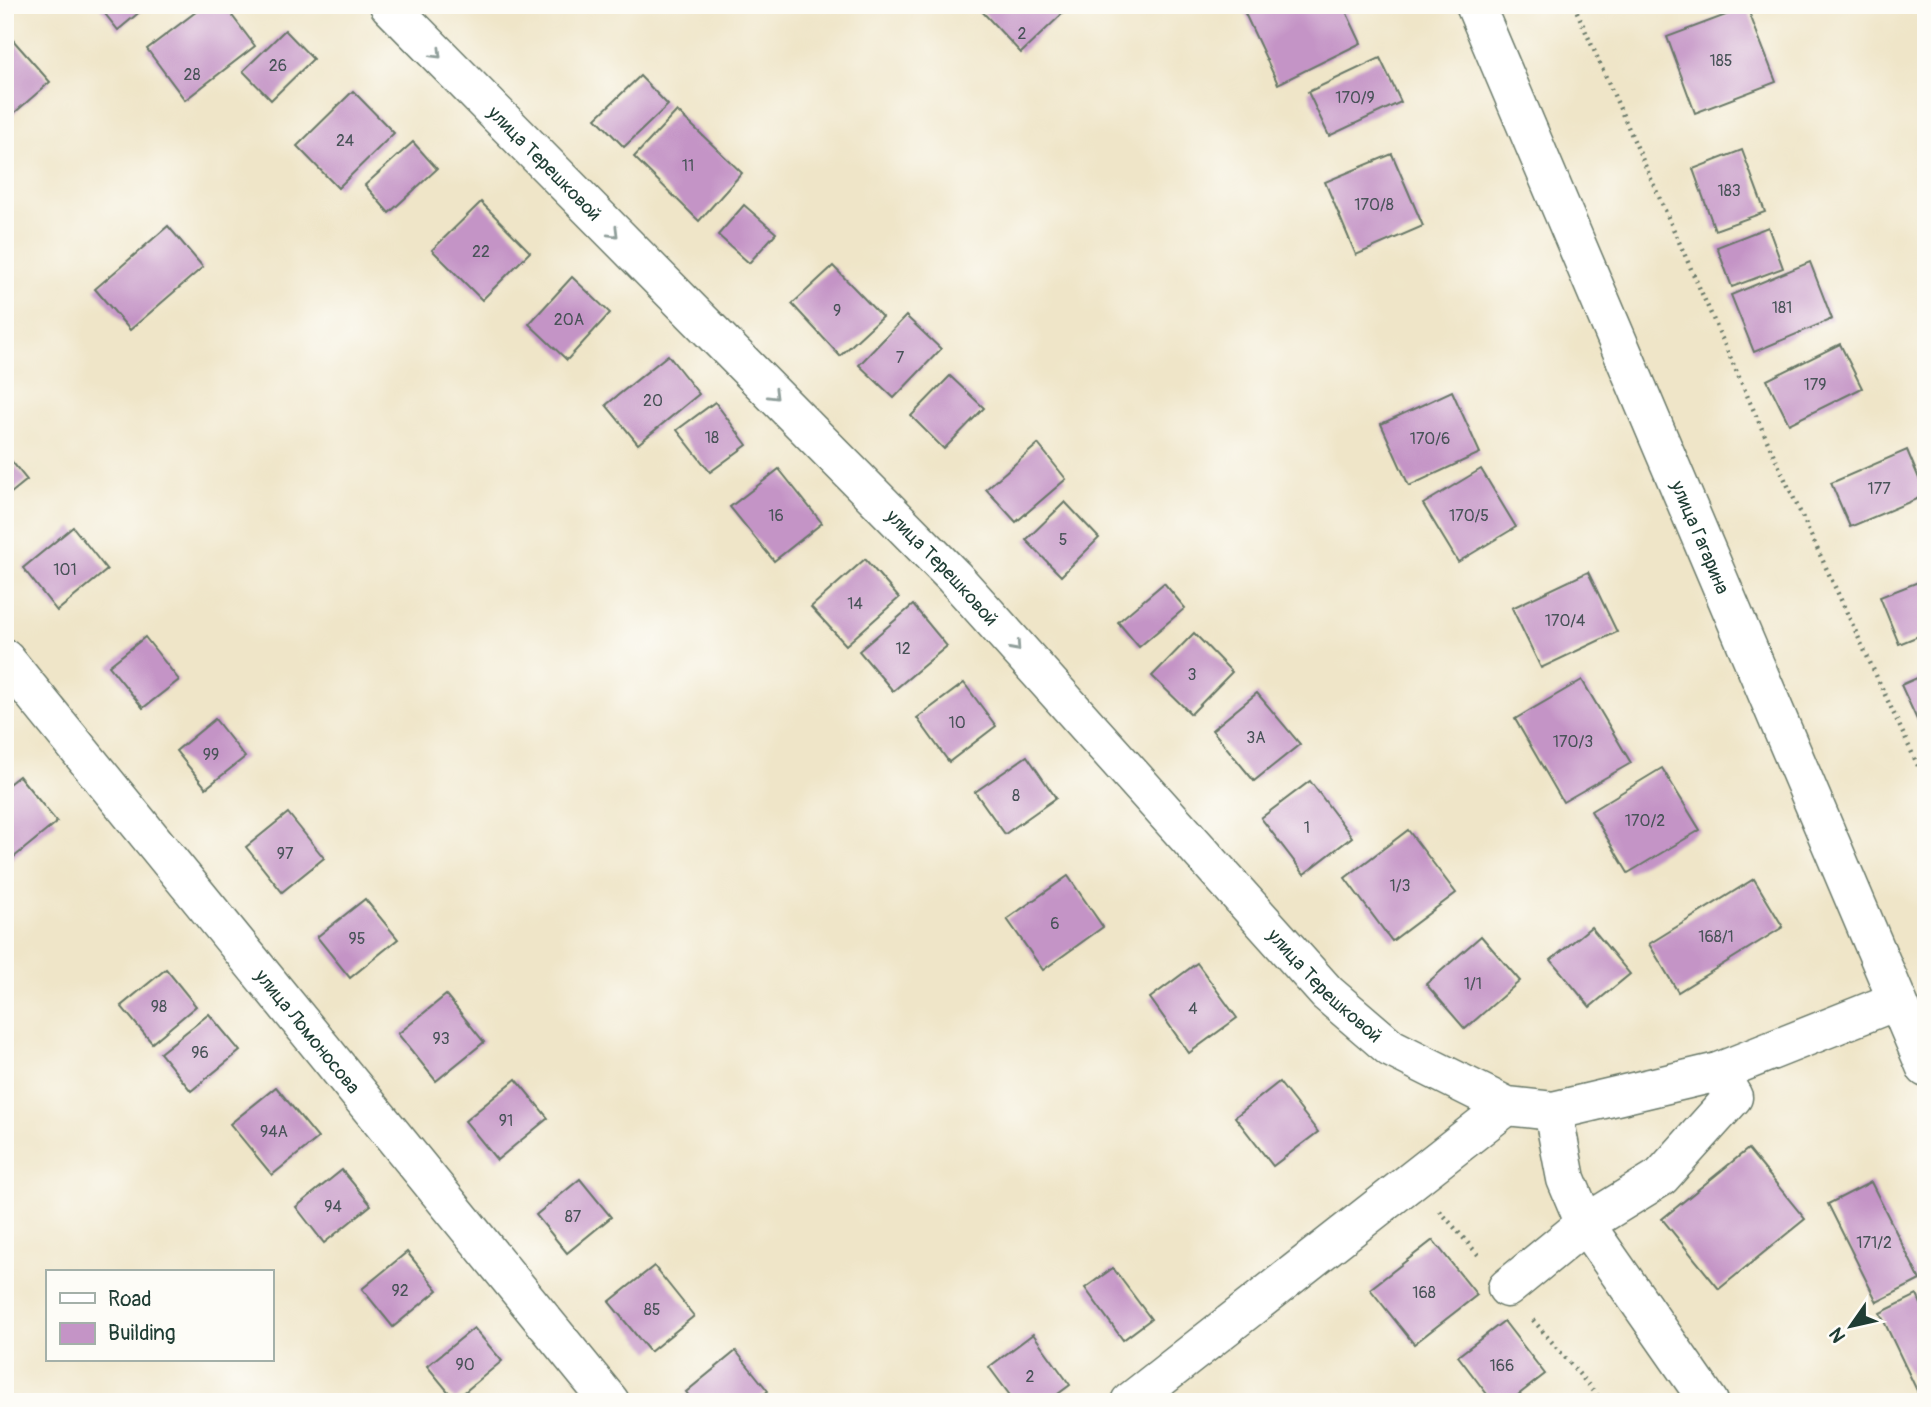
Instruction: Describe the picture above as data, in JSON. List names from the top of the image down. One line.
{"streets":{"street":["улица Терешковой","улица Гагарина","улица Ломоносова"]},"one_way":["улица Терешковой"],"house_numbers":["2","185","26","28","170/9","24","11","183","170/8","22","181","9","20А","7","179","20","18","170/6","177","16","170/5","5","101","14","170/4","12","3","10","3А","170/3","99","8","170/2","1","97","1/3","6","168/1","95","1/1","98","4","93","96","91","94А","94","87","171/2","92","168","85","90","166","2"],"legend":["Road","Building"],"north":"bottom left"}
